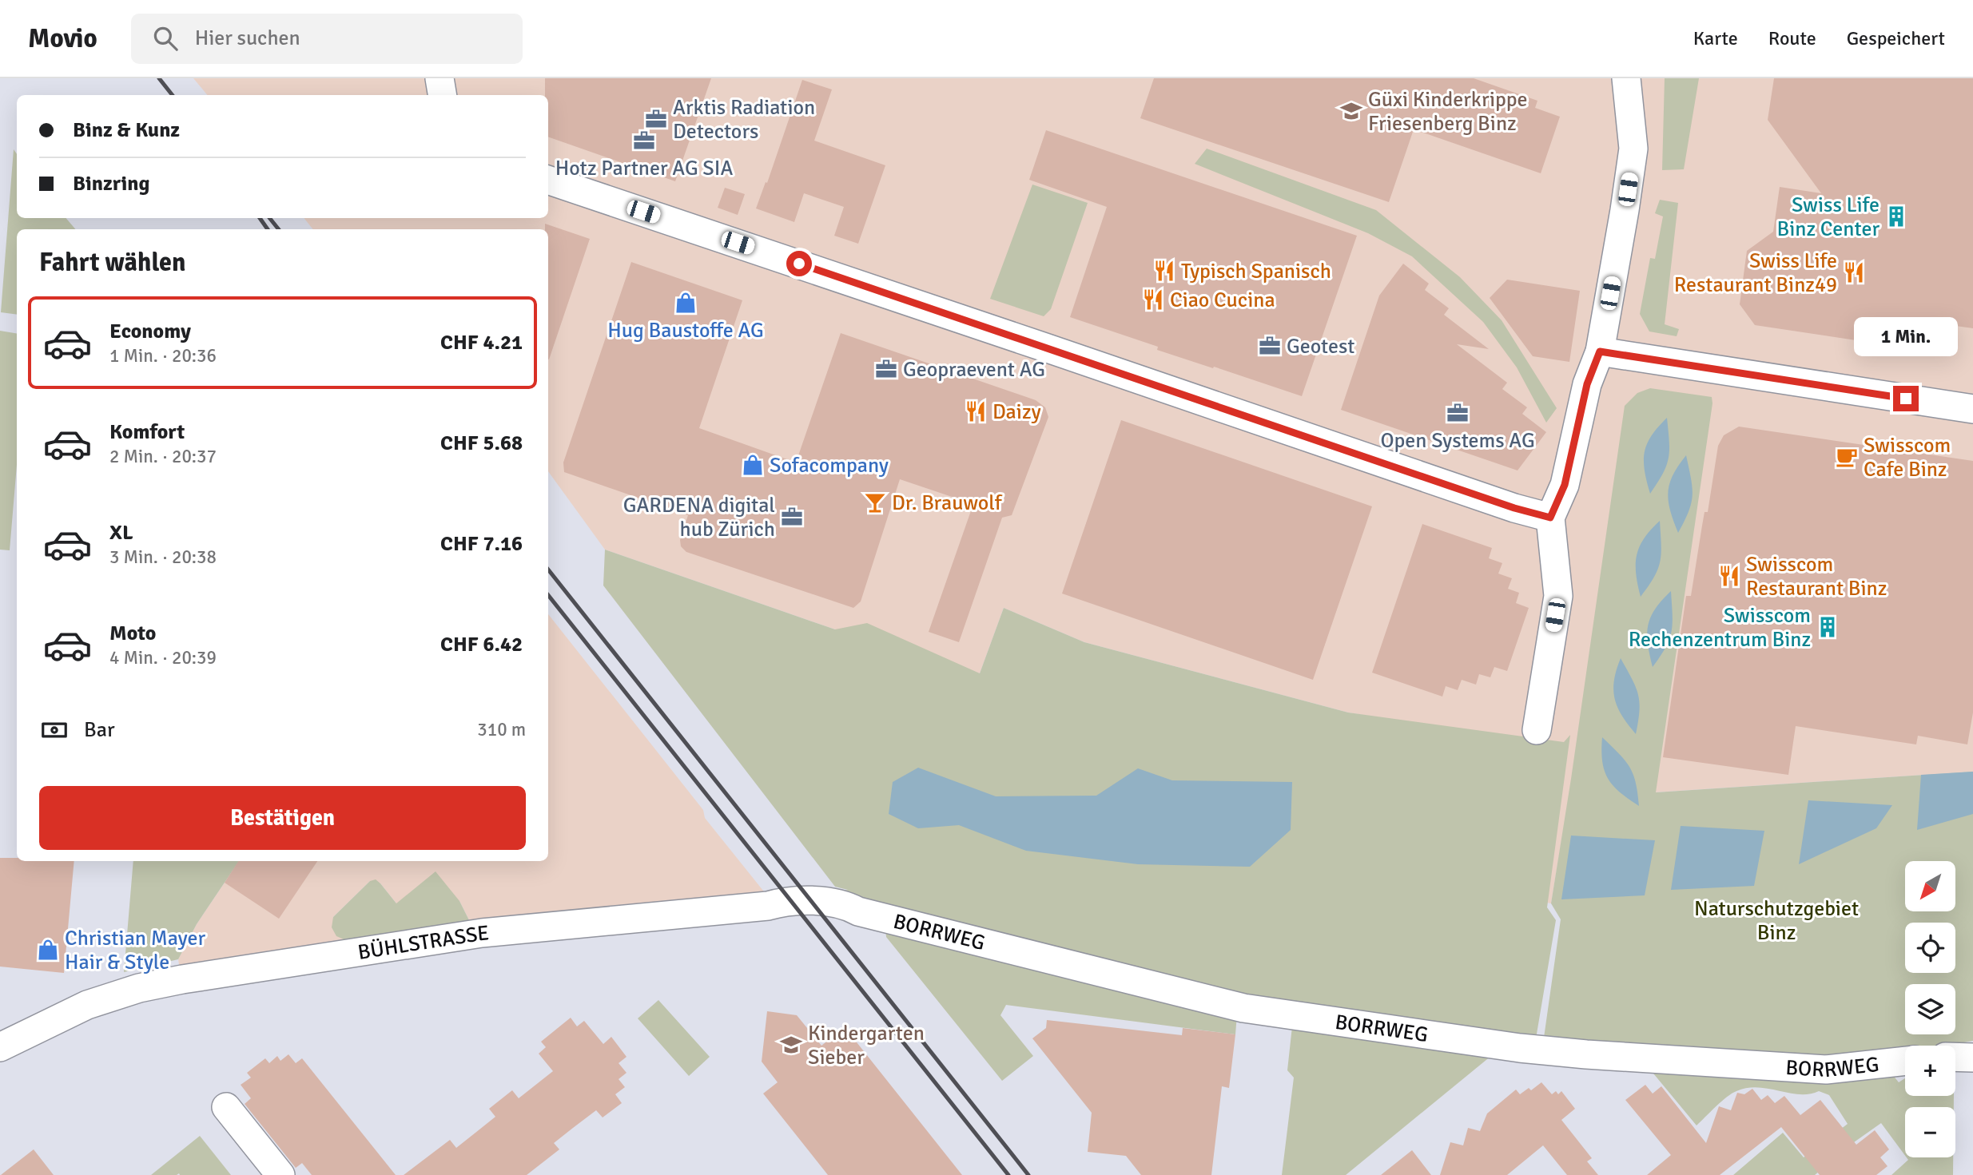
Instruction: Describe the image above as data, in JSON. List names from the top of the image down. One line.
{"streets":{"street":["BORRWEG","BÜHLSTRASSE"]},"crossings":[["BORRWEG","BÜHLSTRASSE"]],"parks":["Naturschutzgebiet Binz"],"places":{"school or university":["Güxi Kinderkrippe Friesenberg Binz","Kindergarten Sieber"],"office":["Arktis Radiation Detectors","Hotz Partner AG SIA","Geotest","Geopraevent AG","Open Systems AG","GARDENA digital hub Zürich"],"building":["Swiss Life Binz Center","Swisscom Rechenzentrum Binz"],"restaurant":["Typisch Spanisch","Swiss Life Restaurant Binz49","Ciao Cucina","Daizy","Swisscom Restaurant Binz"],"shop":["Hug Baustoffe AG","Sofacompany","Christian Mayer Hair & Style"],"cafe":["Swisscom Cafe Binz"],"bar":["Dr. Brauwolf"]},"north":"bottom left","page":{"header":"Movio","search":"Hier suchen","nav":["Karte","Route","Gespeichert"],"banner":["Binz & Kunz","Binzring"],"heading":"Fahrt wählen","list":[{"name":"Economy","note":"1 Min. · 20:36","value":"CHF 4.21"},{"name":"Komfort","note":"2 Min. · 20:37","value":"CHF 5.68"},{"name":"XL","note":"3 Min. · 20:38","value":"CHF 7.16"},{"name":"Moto","note":"4 Min. · 20:39","value":"CHF 6.42"}],"bubble":"1 Min.","pay":["Bar","310 m"],"buttons":"Bestätigen","map_buttons":["+","−"]}}
